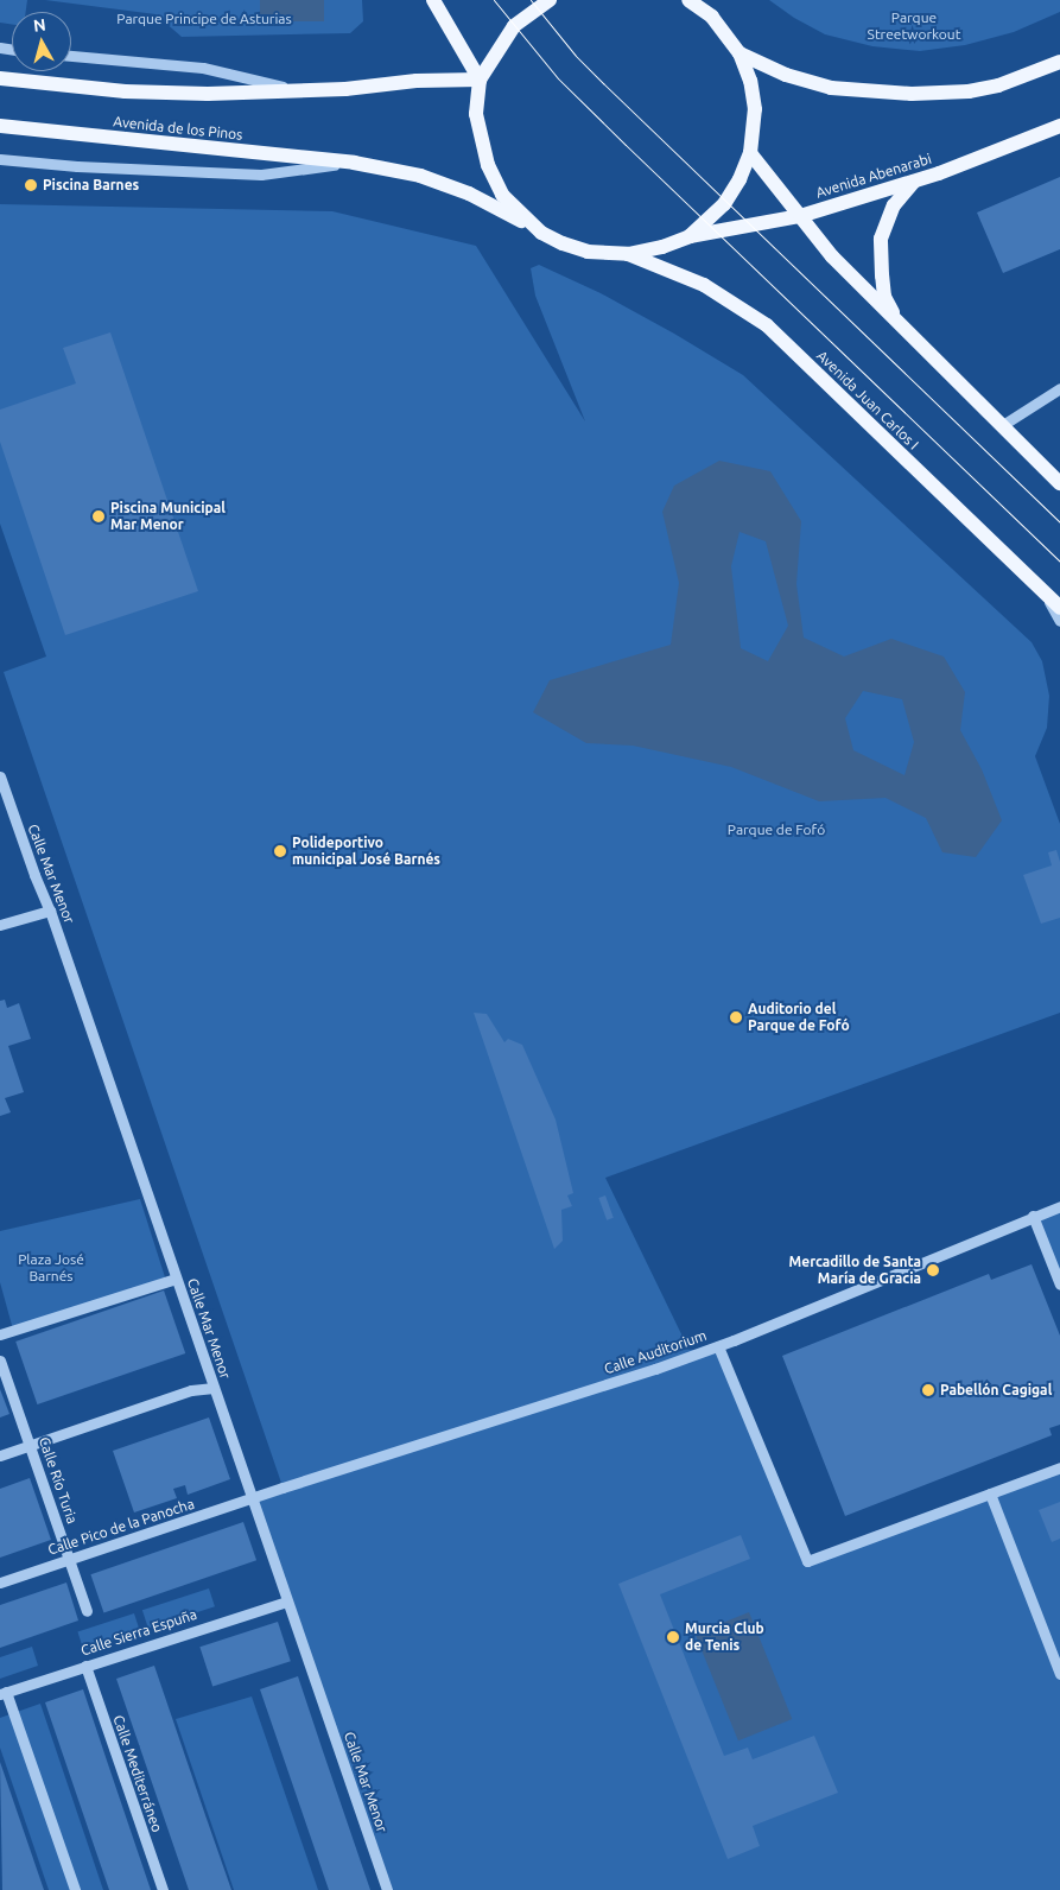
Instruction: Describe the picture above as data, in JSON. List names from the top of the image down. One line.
{"streets":{"main road":["Avenida de los Pinos","Avenida Abenarabi","Avenida Juan Carlos I"],"street":["Calle Mar Menor","Calle Auditorium","Calle Río Turia","Calle Pico de la Panocha","Calle Sierra Espuña","Calle Mediterráneo"]},"crossings":[["Avenida de los Pinos","Avenida Juan Carlos I"],["Calle Mar Menor","Calle Auditorium"],["Calle Mar Menor","Calle Pico de la Panocha"],["Calle Mar Menor","Calle Sierra Espuña"],["Calle Auditorium","Calle Pico de la Panocha"],["Calle Río Turia","Calle Pico de la Panocha"],["Calle Sierra Espuña","Calle Mediterráneo"]],"parks":["Parque Streetworkout","Parque Principe de Asturias","Parque de Fofó","Plaza José Barnés"],"places":["Piscina Barnes","Piscina Municipal Mar Menor","Polideportivo municipal José Barnés","Auditorio del Parque de Fofó","Mercadillo de Santa María de Gracia","Pabellón Cagigal","Murcia Club de Tenis"],"north":"top"}
